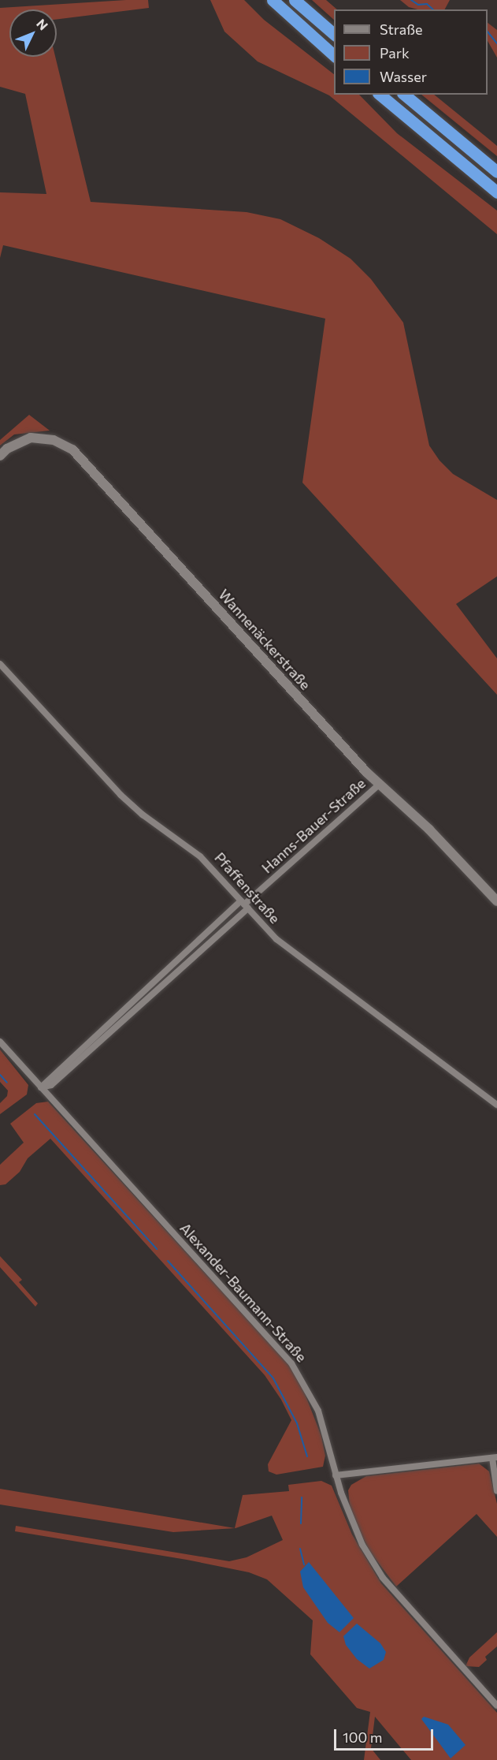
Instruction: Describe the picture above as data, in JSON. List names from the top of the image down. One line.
{"streets":{"street":["Wannenäckerstraße","Hanns-Bauer-Straße","Pfaffenstraße","Alexander-Baumann-Straße"]},"crossings":[["Wannenäckerstraße","Hanns-Bauer-Straße"],["Hanns-Bauer-Straße","Pfaffenstraße"],["Hanns-Bauer-Straße","Alexander-Baumann-Straße"]],"legend":["Straße","Park","Wasser"],"scale_bar":"100 m","north":"top right"}
